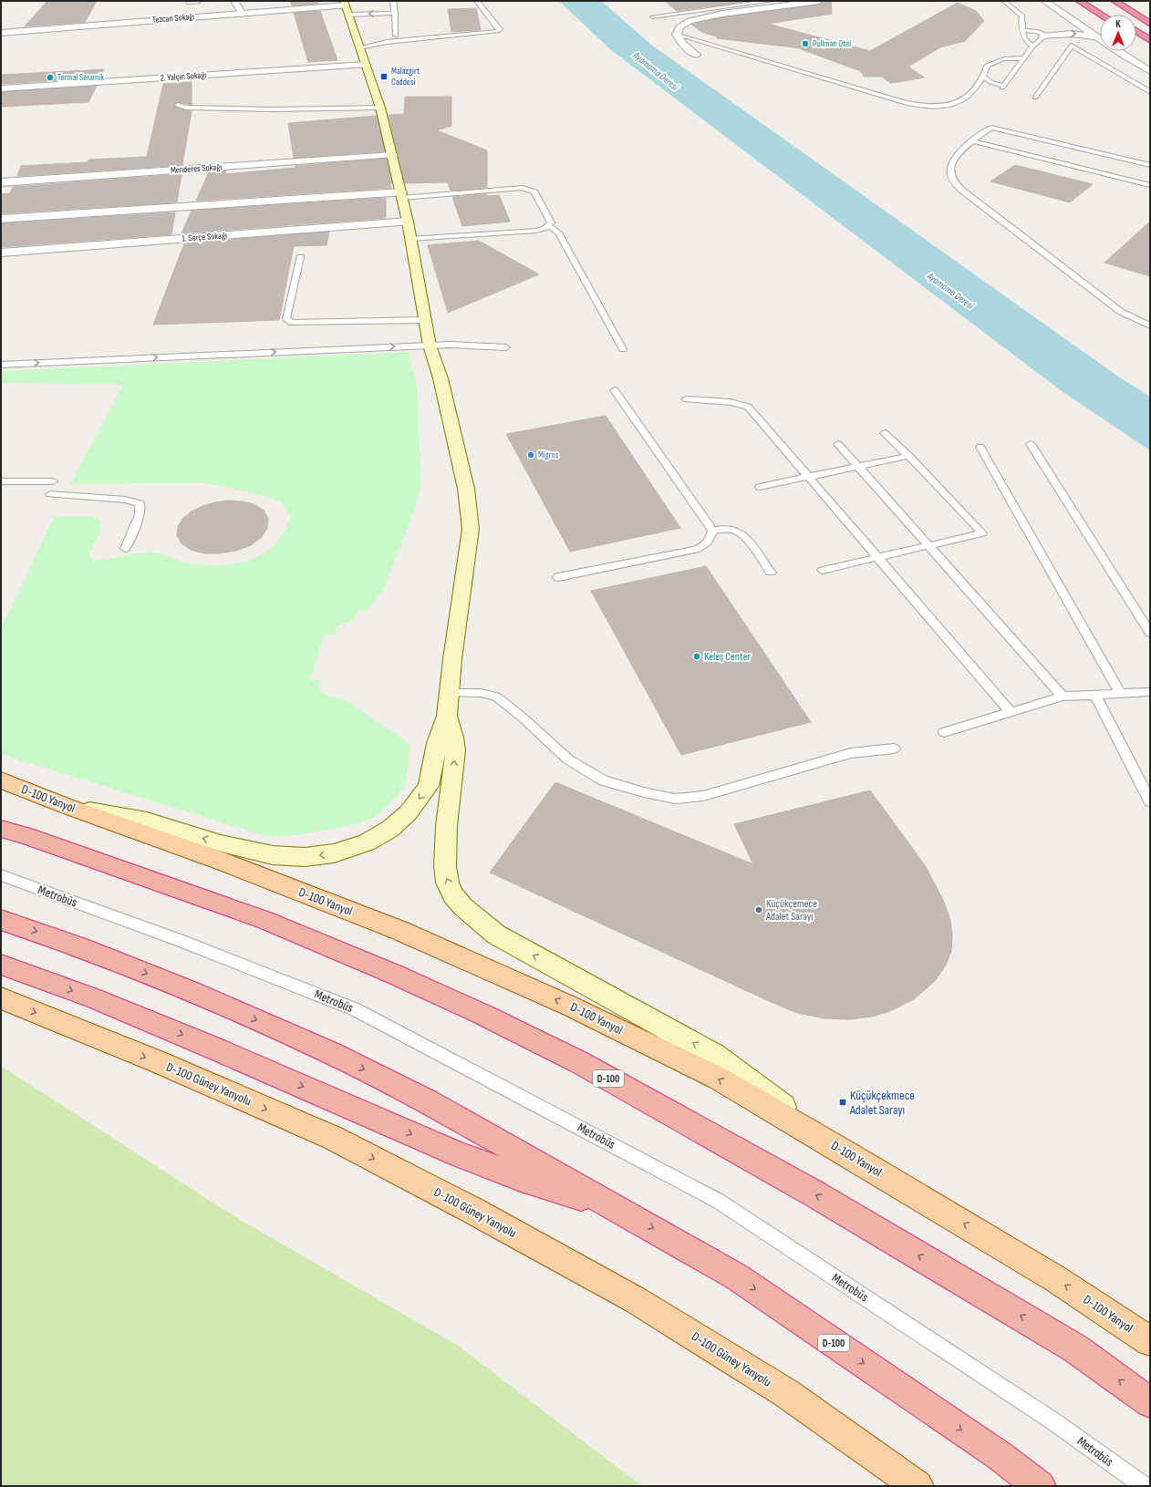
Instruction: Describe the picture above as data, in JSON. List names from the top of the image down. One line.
{"streets":{"highway":["D-100"],"main road":["D-100 Yanyol","D-100 Güney Yanyolu"],"street":["Tezcan Sokağı","2. Yalçın Sokağı","Menderes Sokağı","1. Serçe Sokağı"],"lane":["Metrobüs"]},"one_way":["D-100 Yanyol","D-100 Güney Yanyolu"],"water":["Ayamama Deresi"],"places":{"other":["Pullman Otel","Termal Seramik","Migros","Keleş Center","Küçükçemece Adalet Sarayı"],"transit":["Malazgirt Caddesi","Küçükçekmece Adalet Sarayı"]},"north":"top"}
